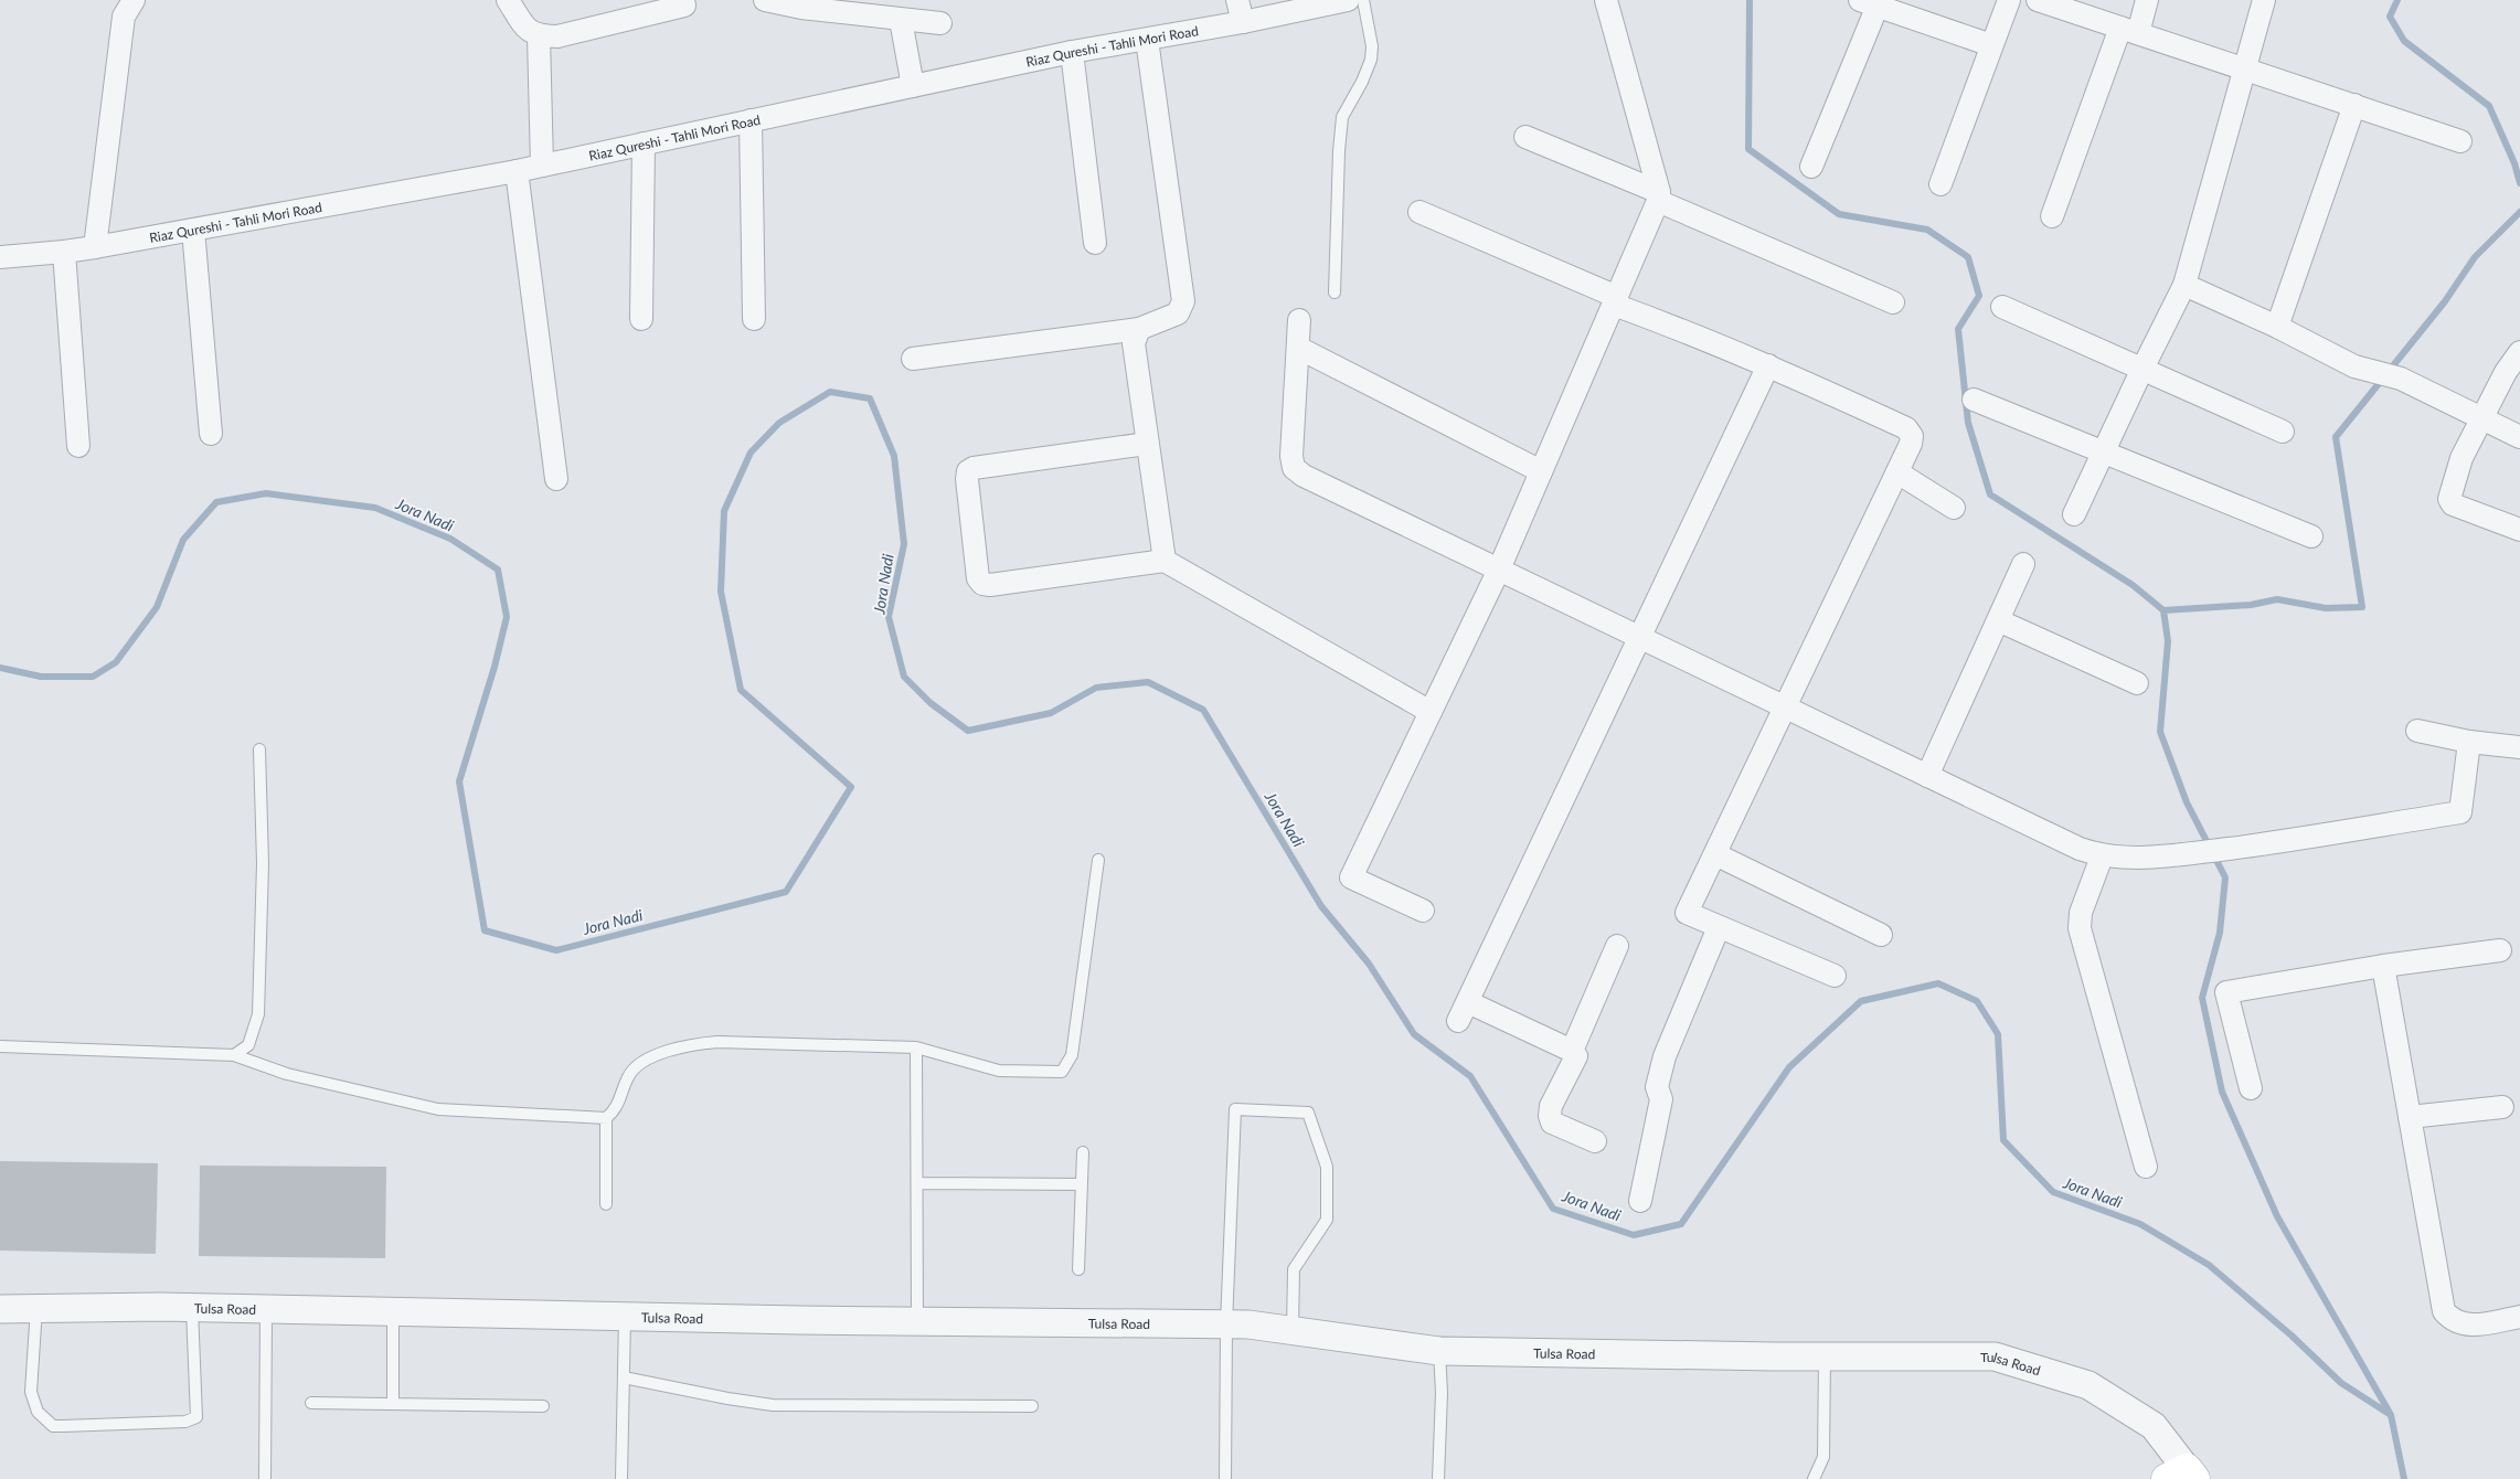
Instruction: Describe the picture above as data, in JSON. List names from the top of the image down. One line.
{"streets":{"street":["Riaz Qureshi - Tahli Mori Road","Tulsa Road"]},"water":["Jora Nadi"]}
